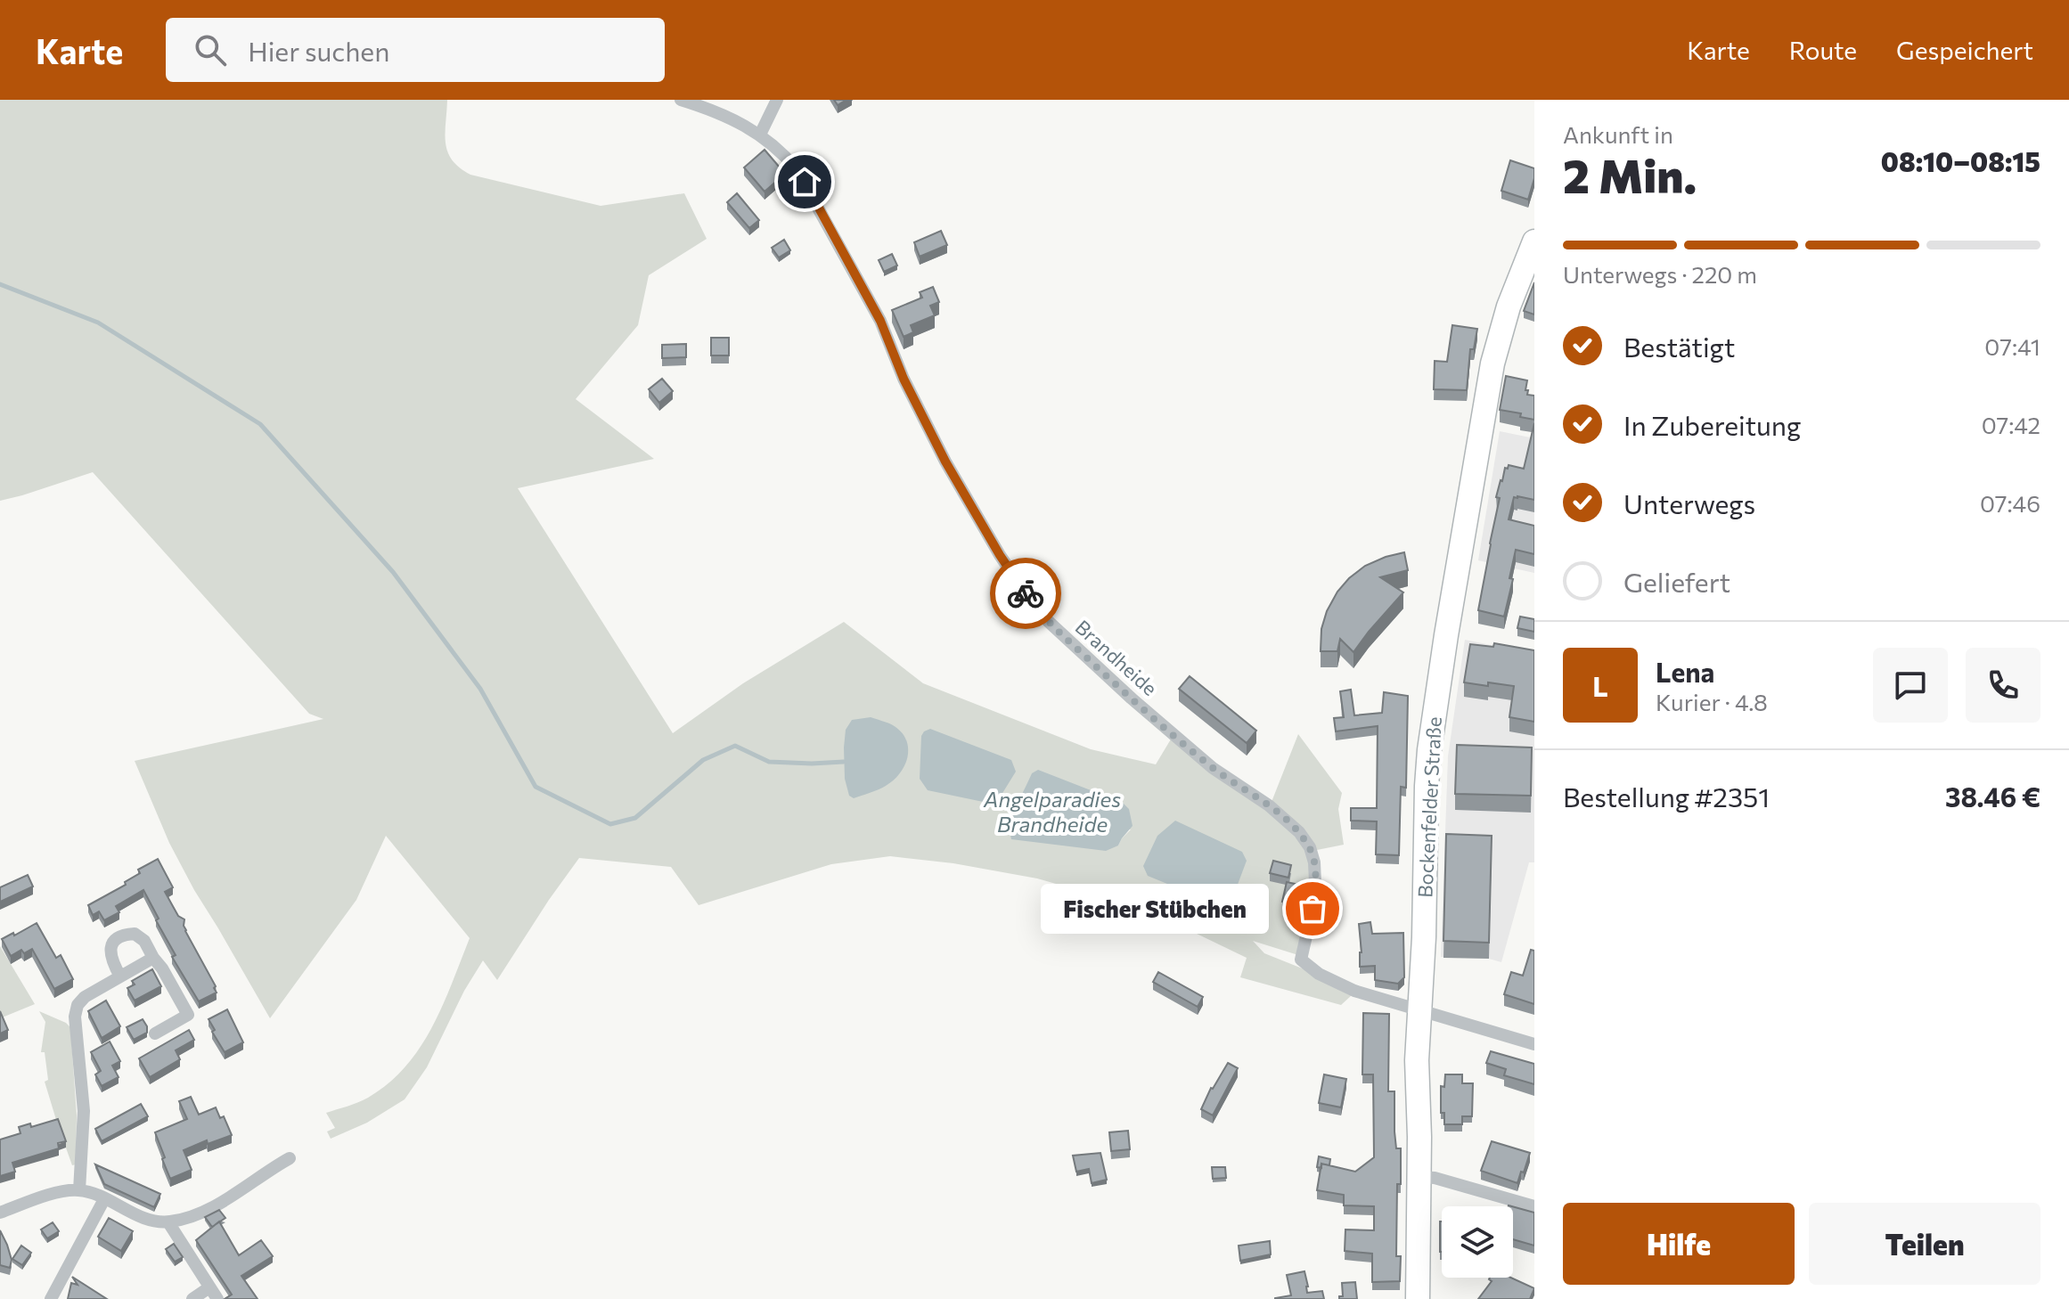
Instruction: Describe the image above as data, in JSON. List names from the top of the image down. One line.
{"streets":{"main road":["Bockenfelder Straße"],"street":["Brandheide"]},"crossings":[["Brandheide","Bockenfelder Straße"]],"water":["Angelparadies Brandheide"],"places":["Fischer Stübchen"],"page":{"header":"Karte","search":"Hier suchen","nav":["Karte","Route","Gespeichert"],"heading":["2 Min.","Ankunft in","08:10–08:15"],"panel":["Lena","Kurier · 4.8","Bestellung #2351","38.46 €"],"bar":"Unterwegs · 220 m","list":[["Bestätigt","07:41"],["In Zubereitung","07:42"],["Unterwegs","07:46"],"Geliefert"],"round":"L","bubble":"Fischer Stübchen","buttons":["Hilfe","Teilen"]}}
